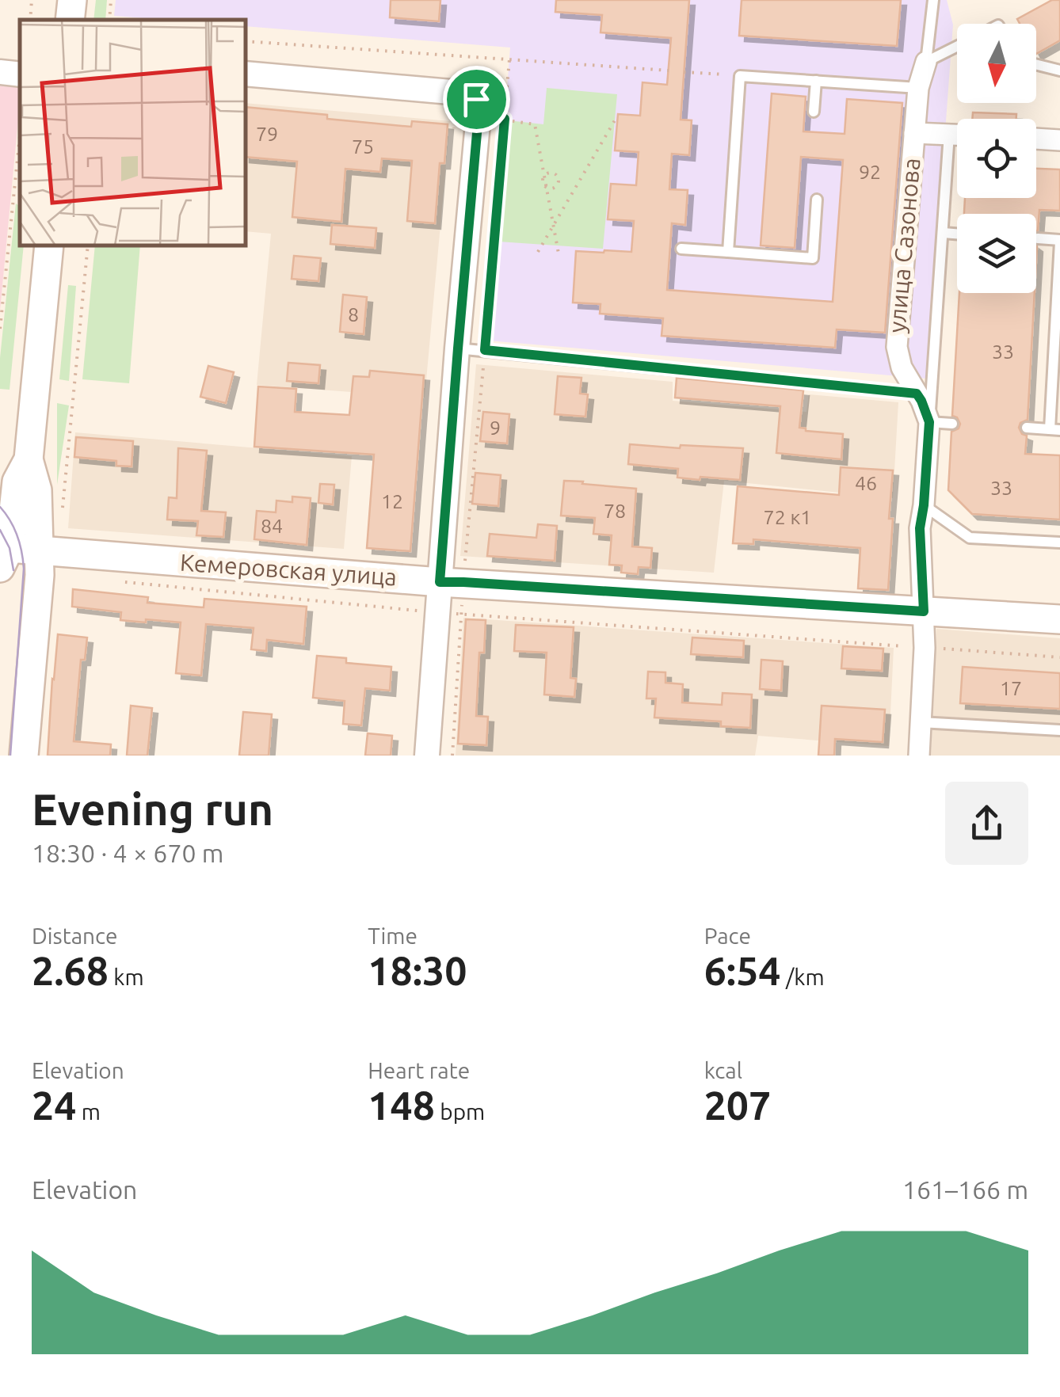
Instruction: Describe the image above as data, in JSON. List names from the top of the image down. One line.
{"streets":{"main road":["Кемеровская улица"],"street":["улица Сазонова"]},"crossings":[["улица Сазонова","Кемеровская улица"]],"house_numbers":["79","75","92","8","33","9","46","33","12","78","72 к1","84","17"],"north":"bottom","page":{"heading":["Evening run","18:30 · 4 × 670 m"],"stats":[["Distance","2.68 km"],["Time","18:30"],["Pace","6:54 /km"],["Elevation","24 m"],["Heart rate","148 bpm"],["kcal","207"]],"chart":["Elevation","161–166 m"]}}
